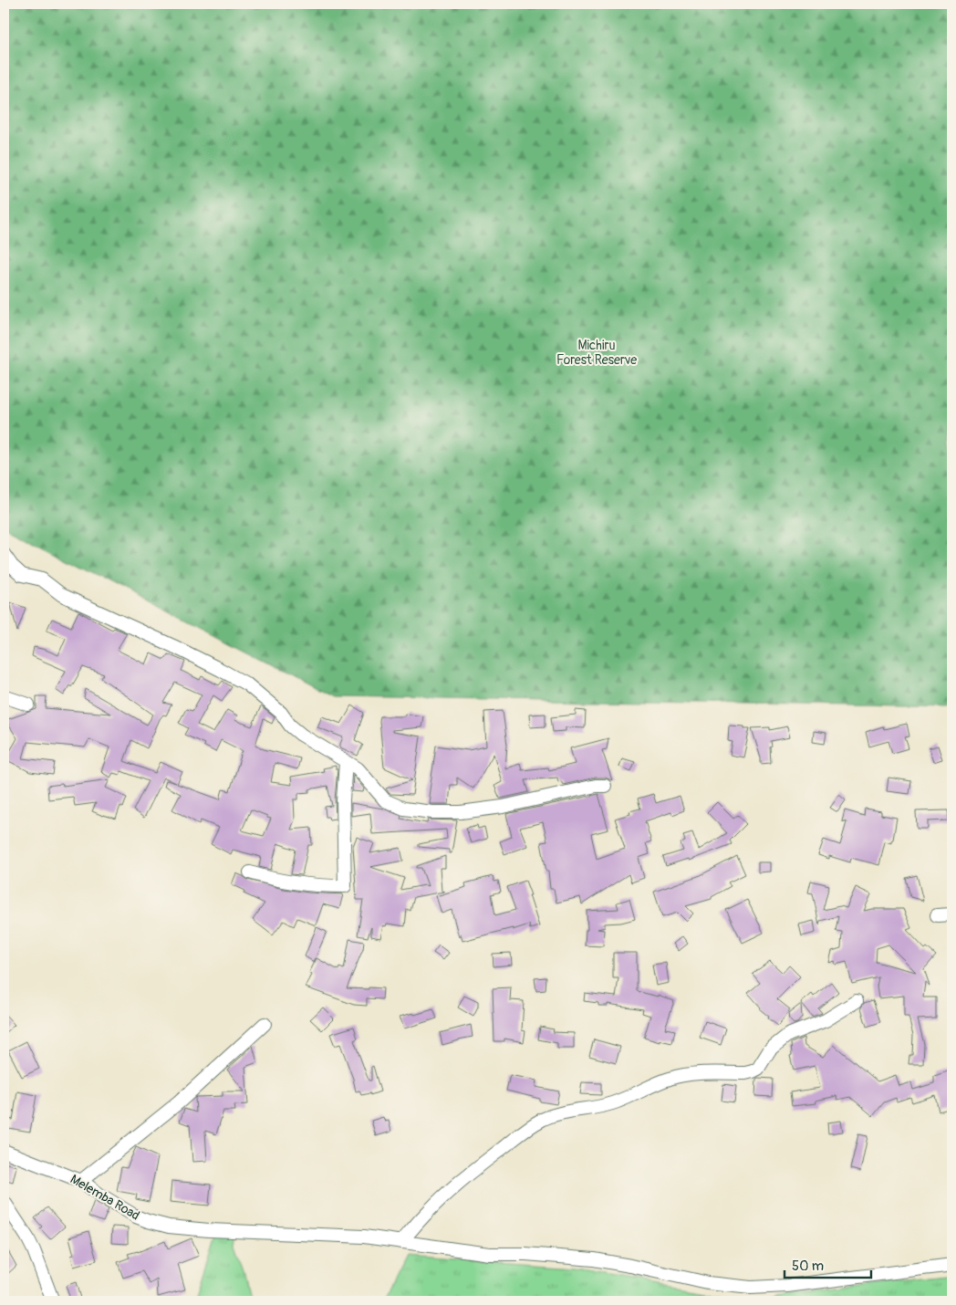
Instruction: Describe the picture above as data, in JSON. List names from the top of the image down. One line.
{"streets":{"street":["Melemba Road"]},"parks":["Michiru Forest Reserve"],"scale_bar":"50 m"}
